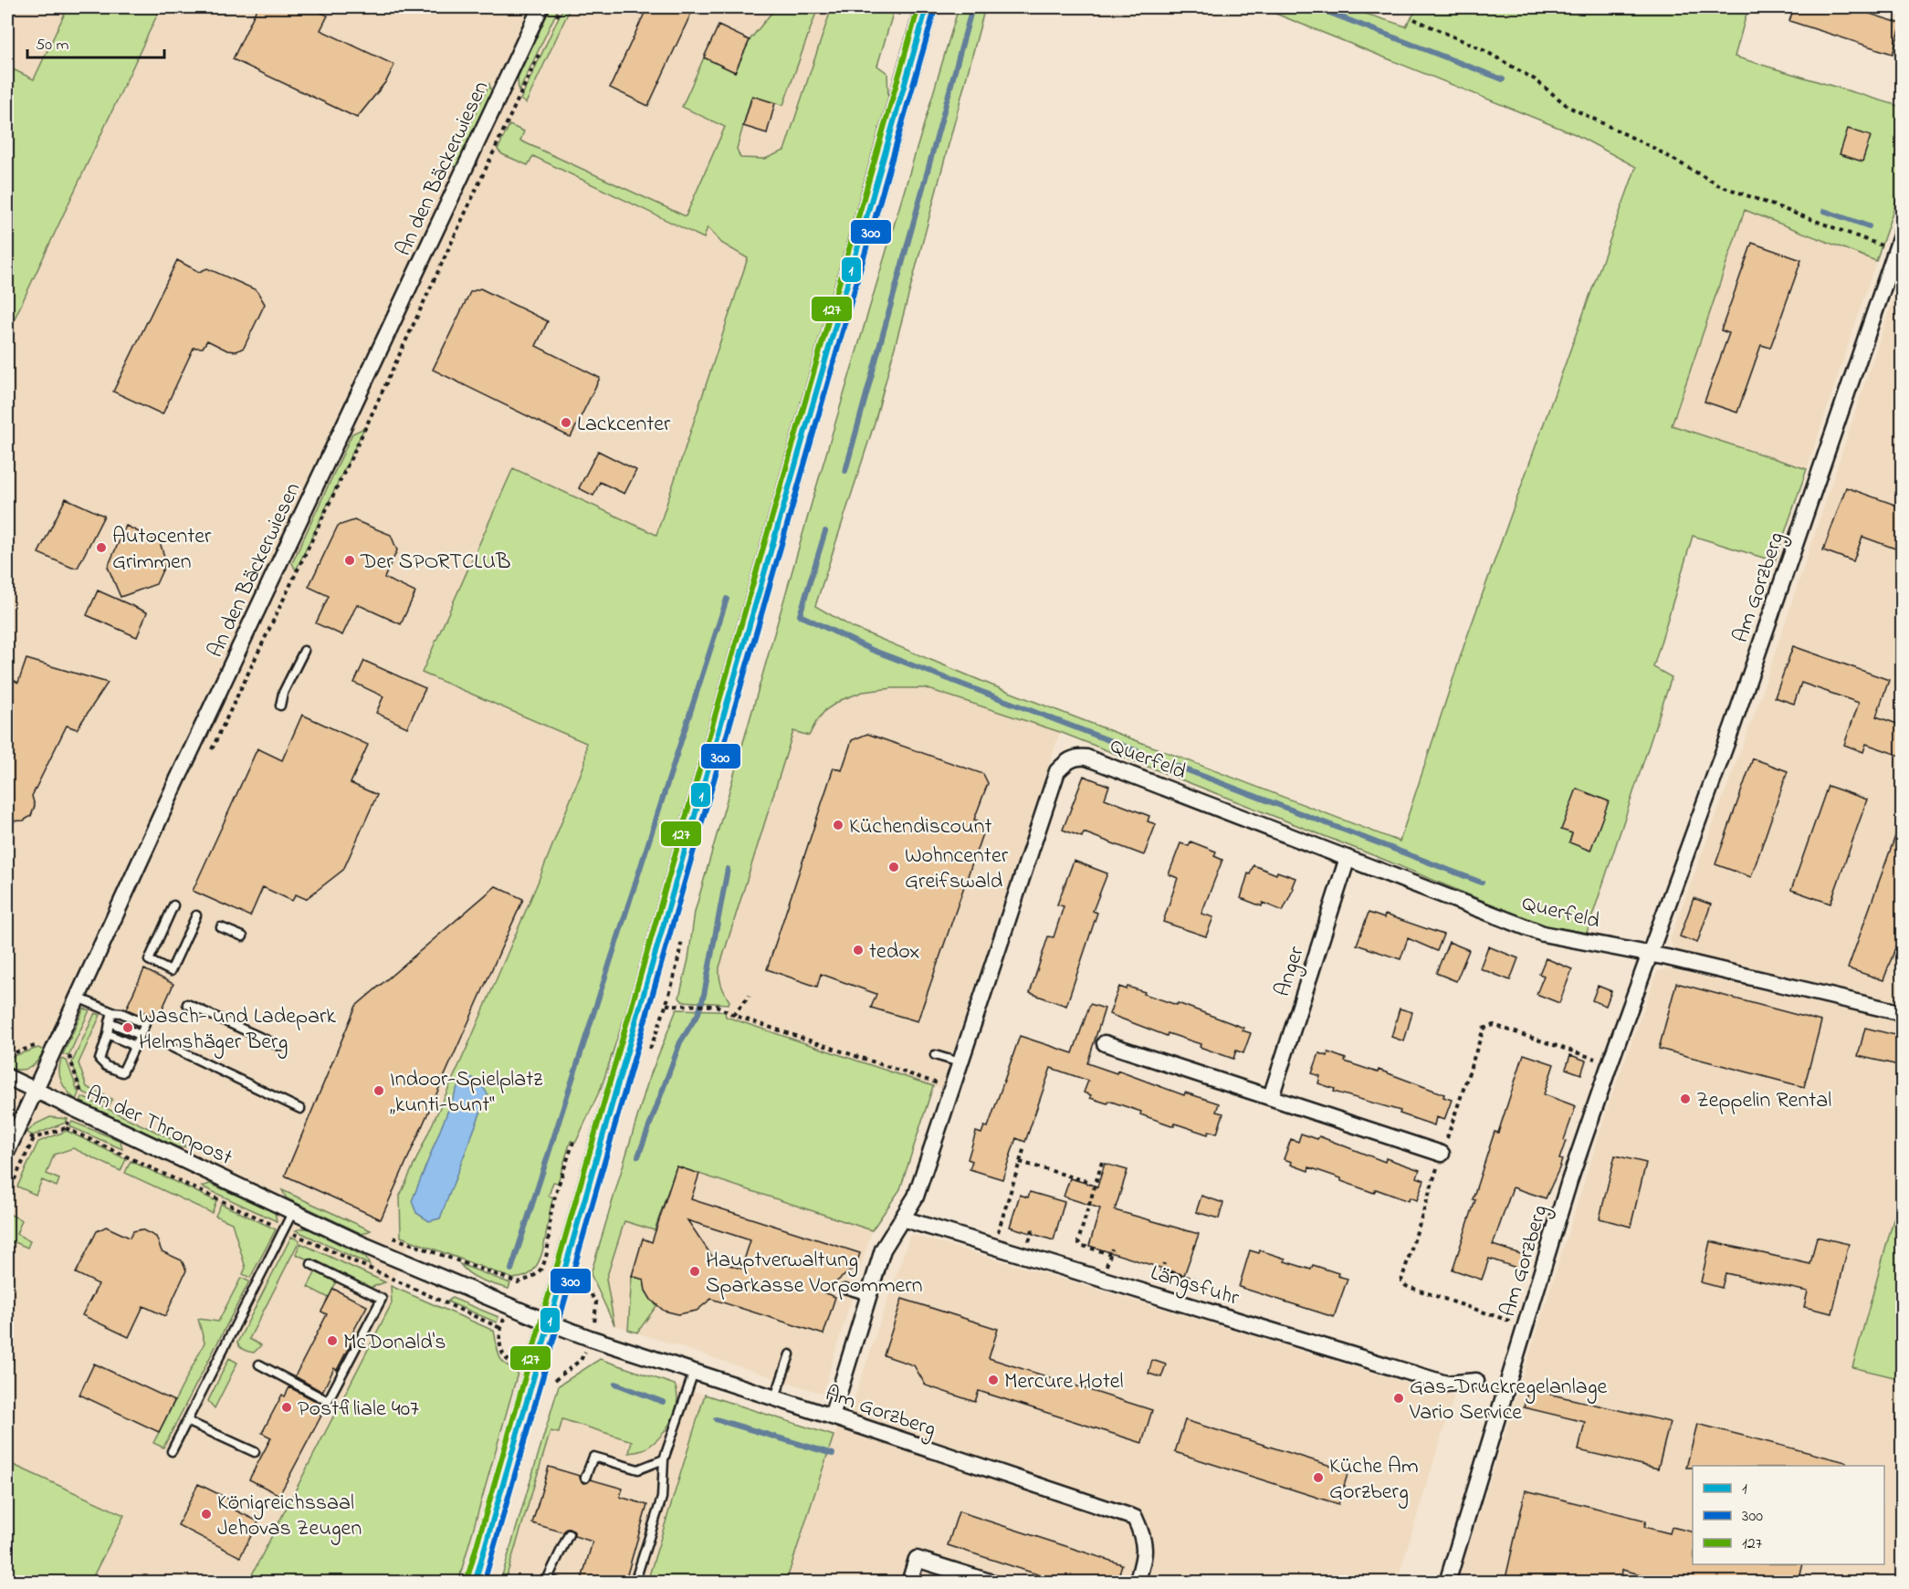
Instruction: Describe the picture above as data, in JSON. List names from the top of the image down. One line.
{"streets":{"street":["An den Bäckerwiesen","Am Gorzberg","Querfeld","Anger","An der Thronpost","Längsfuhr"]},"crossings":[["An den Bäckerwiesen","An der Thronpost"],["Am Gorzberg","Querfeld"],["Am Gorzberg","An der Thronpost"],["Querfeld","Anger"],["Querfeld","Längsfuhr"]],"places":["Lackcenter","Autocenter Grimmen","Der SPORTCLUB","Küchendiscount","Wohncenter Greifswald","tedox","Wasch- und Ladepark Helmshäger Berg","Indoor-Spielplatz „kunti-bunt“","Zeppelin Rental","Hauptverwaltung Sparkasse Vorpommern","McDonald's","Mercure Hotel","Gas-Druckregelanlage Vario Service","Postfiliale 407","Küche Am Gorzberg","Königreichssaal Jehovas Zeugen"],"lines":["transit line 1","transit line 127","transit line 300"],"legend":["1","300","127"],"scale_bar":"50 m"}
